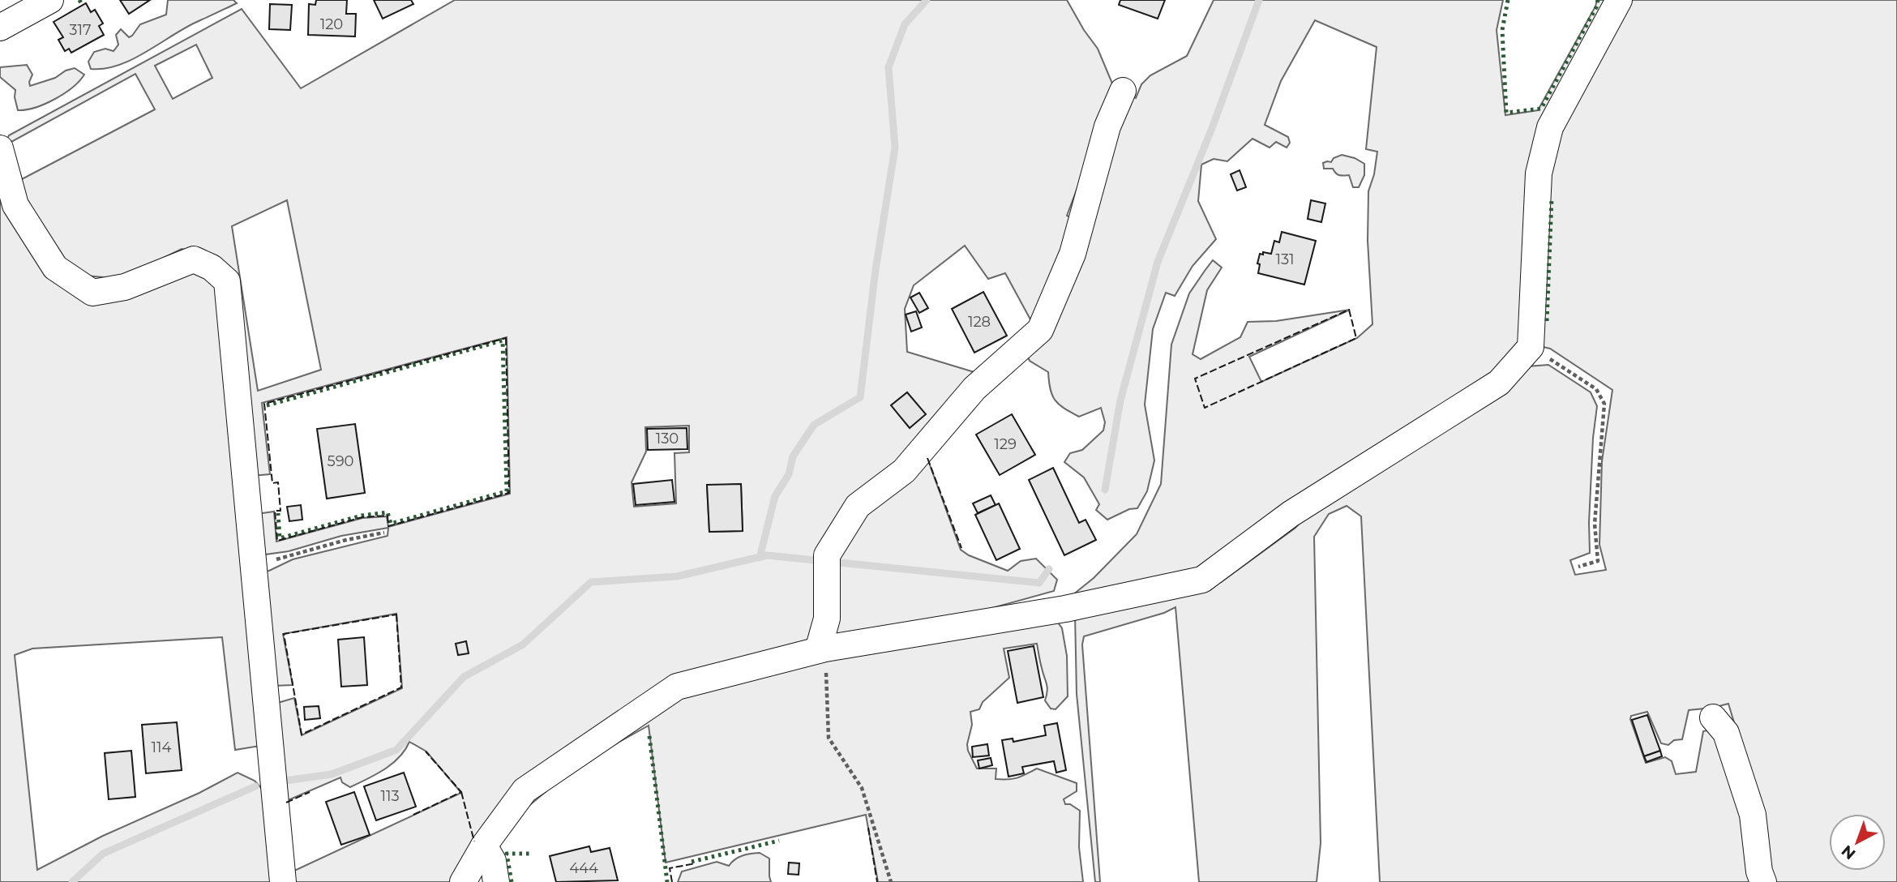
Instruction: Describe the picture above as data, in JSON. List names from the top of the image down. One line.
{"house_numbers":["120","317","131","128","130","129","590","114","113","444"],"north":"bottom left"}
